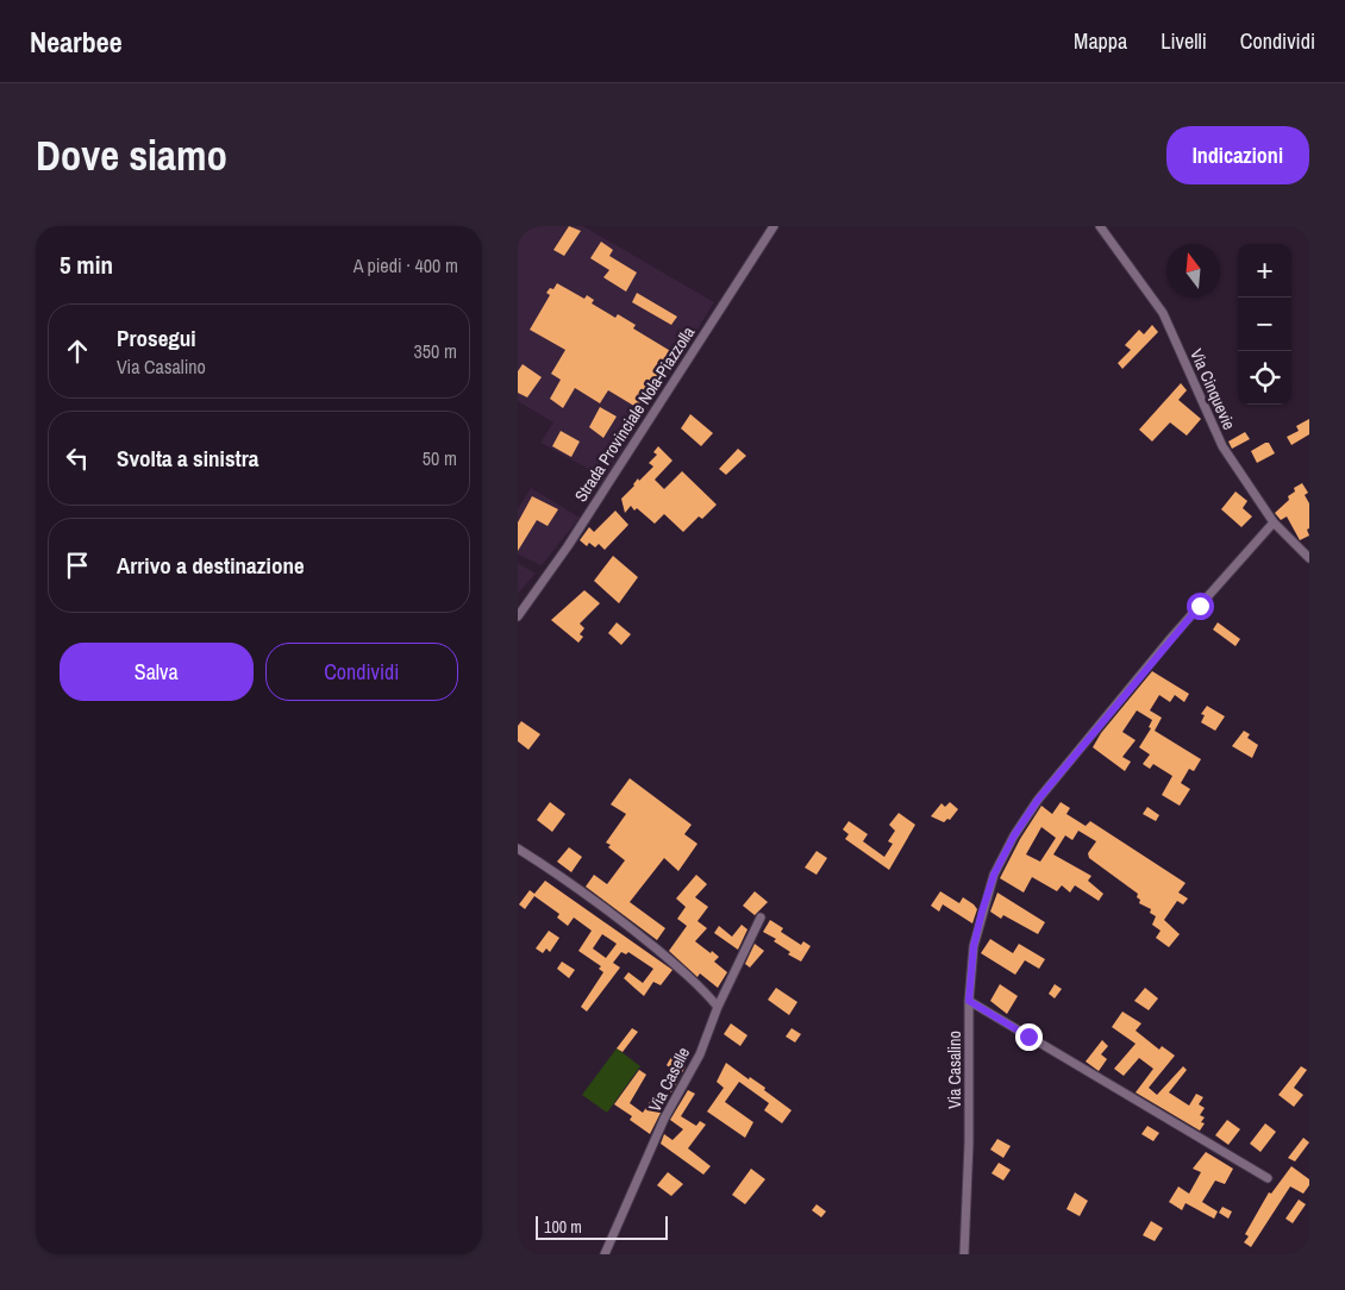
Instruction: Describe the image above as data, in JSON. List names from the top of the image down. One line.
{"streets":{"street":["Via Cinquevie","Strada Provinciale Nola-Piazzolla","Via Casalino","Via Caselle"]},"crossings":[["Via Cinquevie","Via Casalino"]],"scale_bar":"100 m","north":"top","page":{"header":"Nearbee","nav":["Mappa","Livelli","Condividi"],"buttons":["Indicazioni",["Salva","Condividi"]],"title":"Dove siamo","heading":["5 min","A piedi · 400 m"],"map_buttons":["+","−"],"list":[["Prosegui","Via Casalino","350 m"],["Svolta a sinistra","50 m"],"Arrivo a destinazione"],"scale":"100 m"}}
